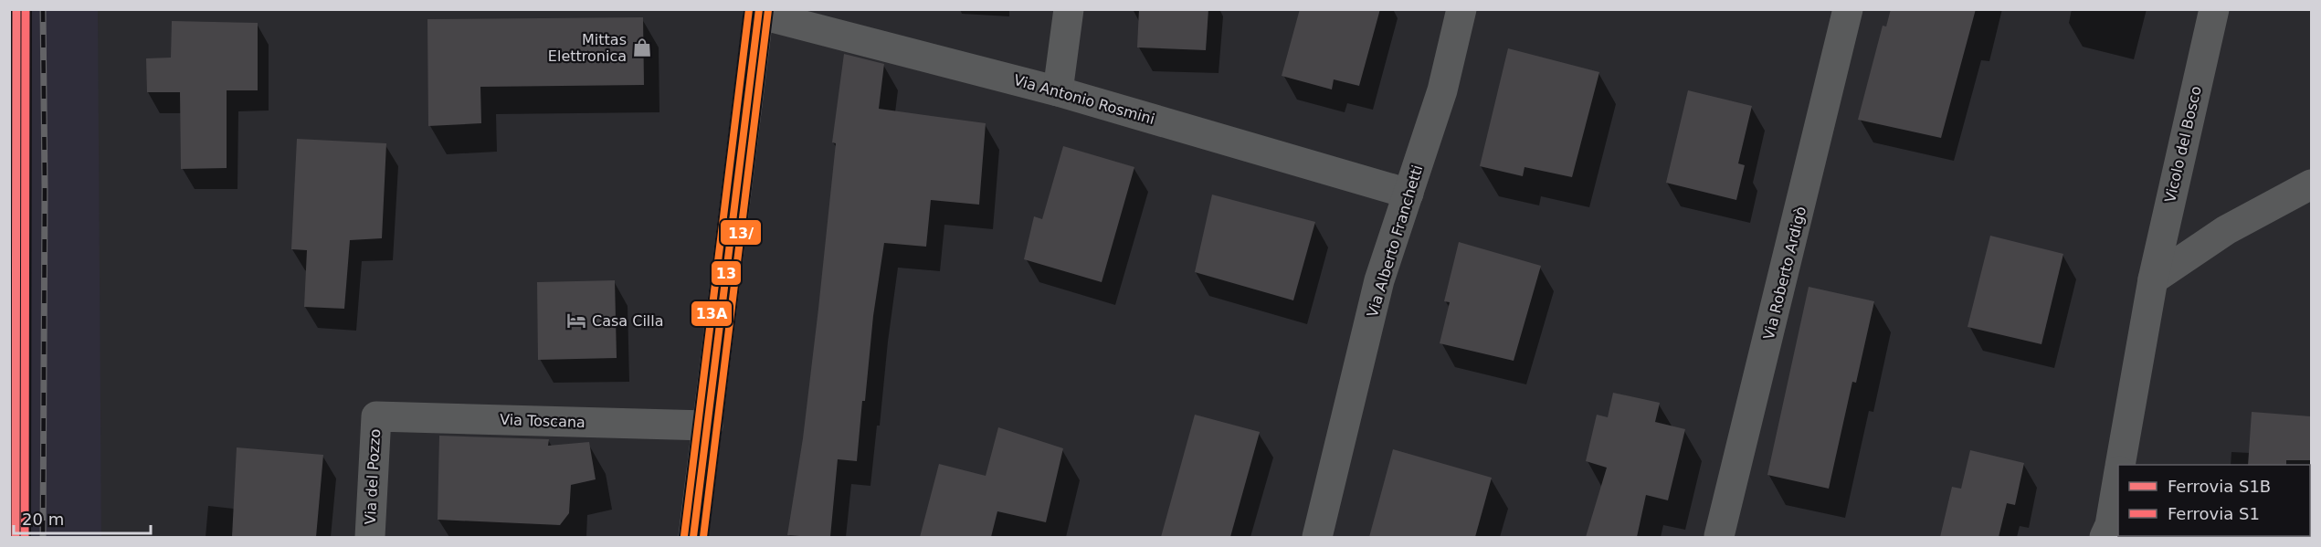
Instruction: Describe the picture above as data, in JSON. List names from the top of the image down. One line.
{"streets":{"street":["Via Antonio Rosmini","Vicolo del Bosco","Via Alberto Franchetti","Via Roberto Ardigò","Via Toscana","Via del Pozzo"]},"crossings":[["Via Antonio Rosmini","Via Alberto Franchetti"],["Via Toscana","Via del Pozzo"]],"places":{"shop":["Mittas Elettronica"],"hotel":["Casa Cilla"]},"lines":["rail line S1B","rail line S1","transit line 13","transit line 13A","transit line 13/"],"legend":["Ferrovia S1B","Ferrovia S1"],"scale_bar":"20 m"}
